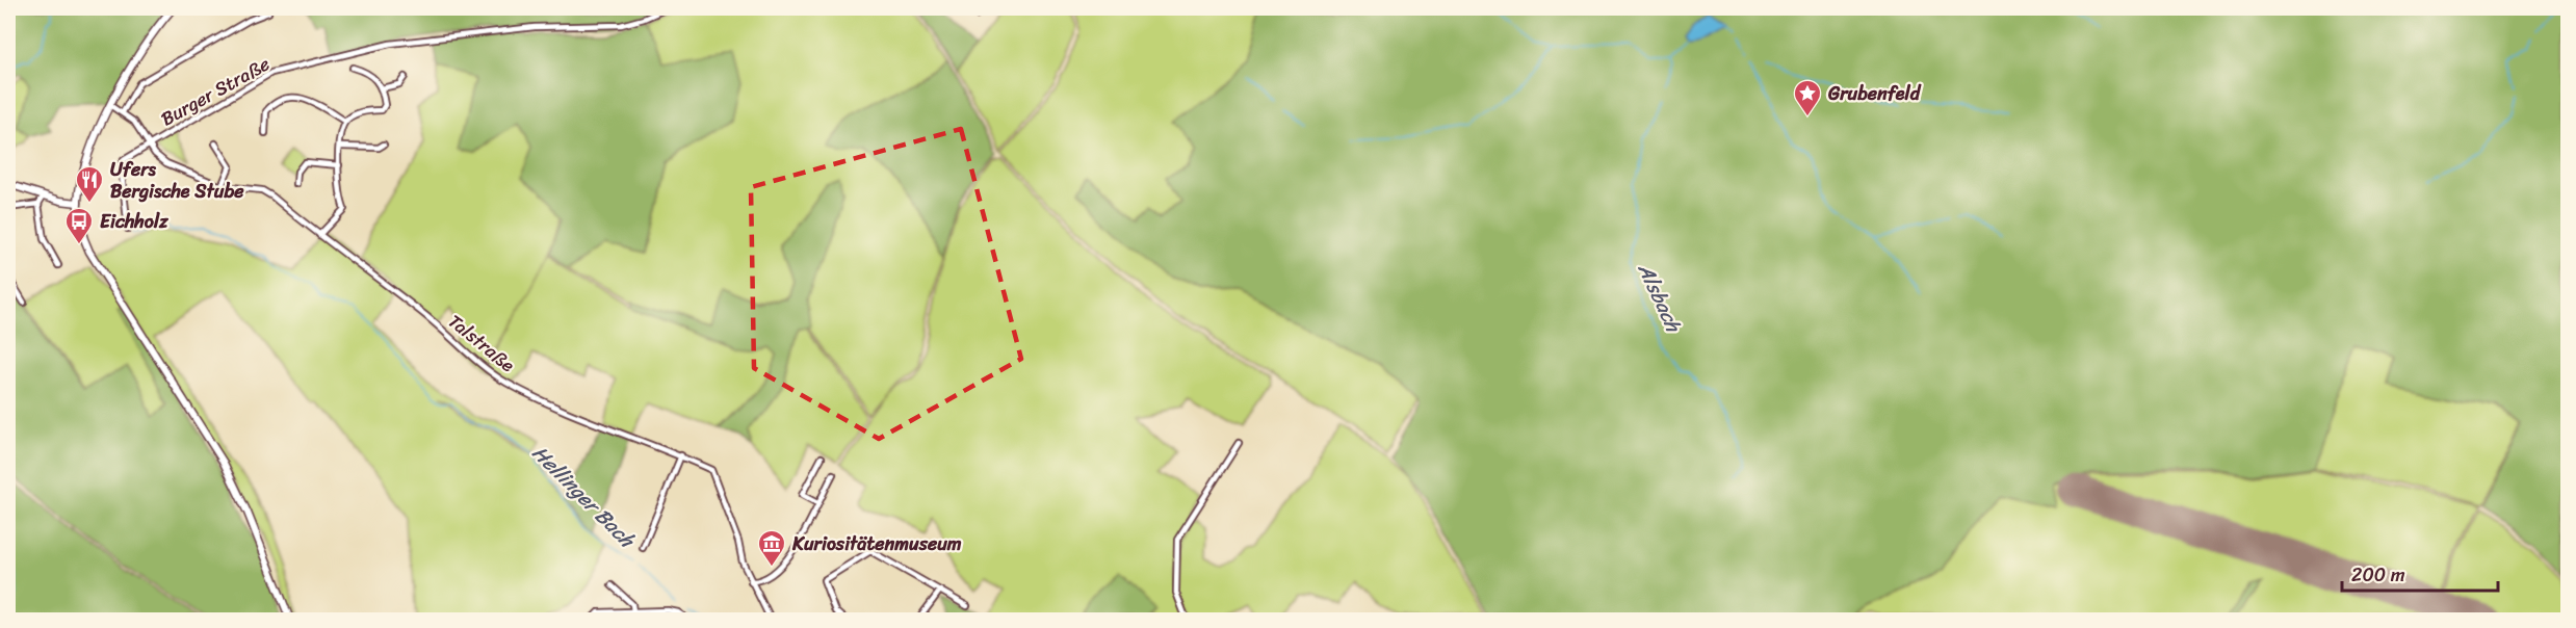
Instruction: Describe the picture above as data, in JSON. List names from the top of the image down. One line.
{"streets":{"street":["Burger Straße","Talstraße"]},"crossings":[["Burger Straße","Talstraße"]],"water":["Alsbach","Hellinger Bach"],"places":{"place":["Grubenfeld"],"restaurant":["Ufers Bergische Stube"],"bus stop":["Eichholz"],"museum":["Kuriositätenmuseum"]},"scale_bar":"200 m"}
